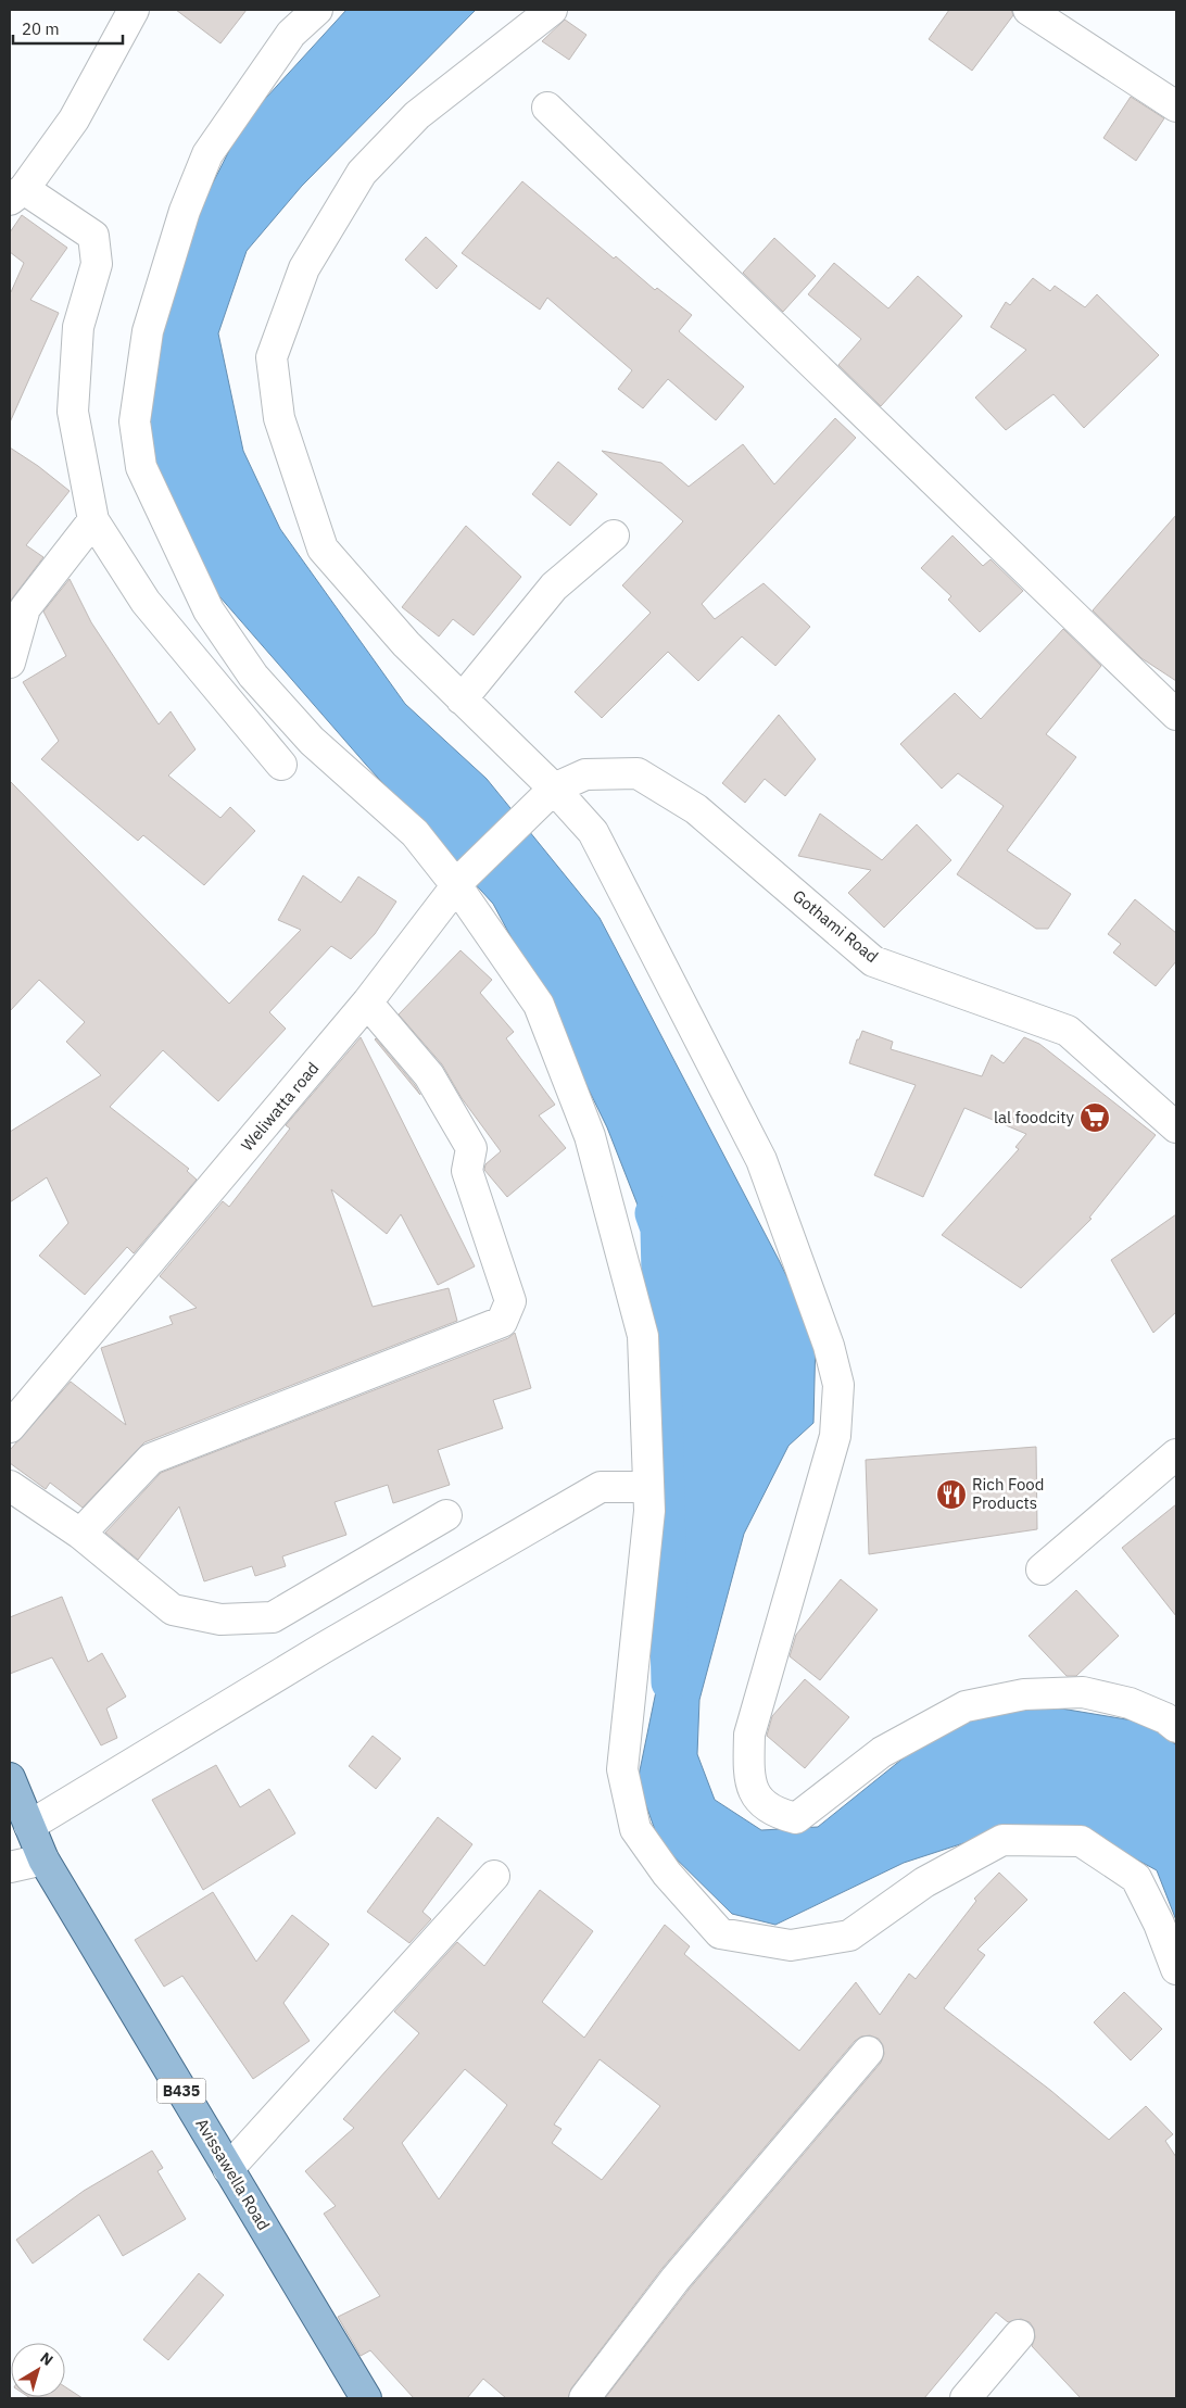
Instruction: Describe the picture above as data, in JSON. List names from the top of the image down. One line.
{"streets":{"main road":["B435","Avissawella Road"],"street":["Gothami Road","Weliwatta road"]},"crossings":[["Gothami Road","Weliwatta road"]],"places":{"supermarket":["lal foodcity"],"restaurant":["Rich Food Products"]},"scale_bar":"20 m","north":"top right"}
